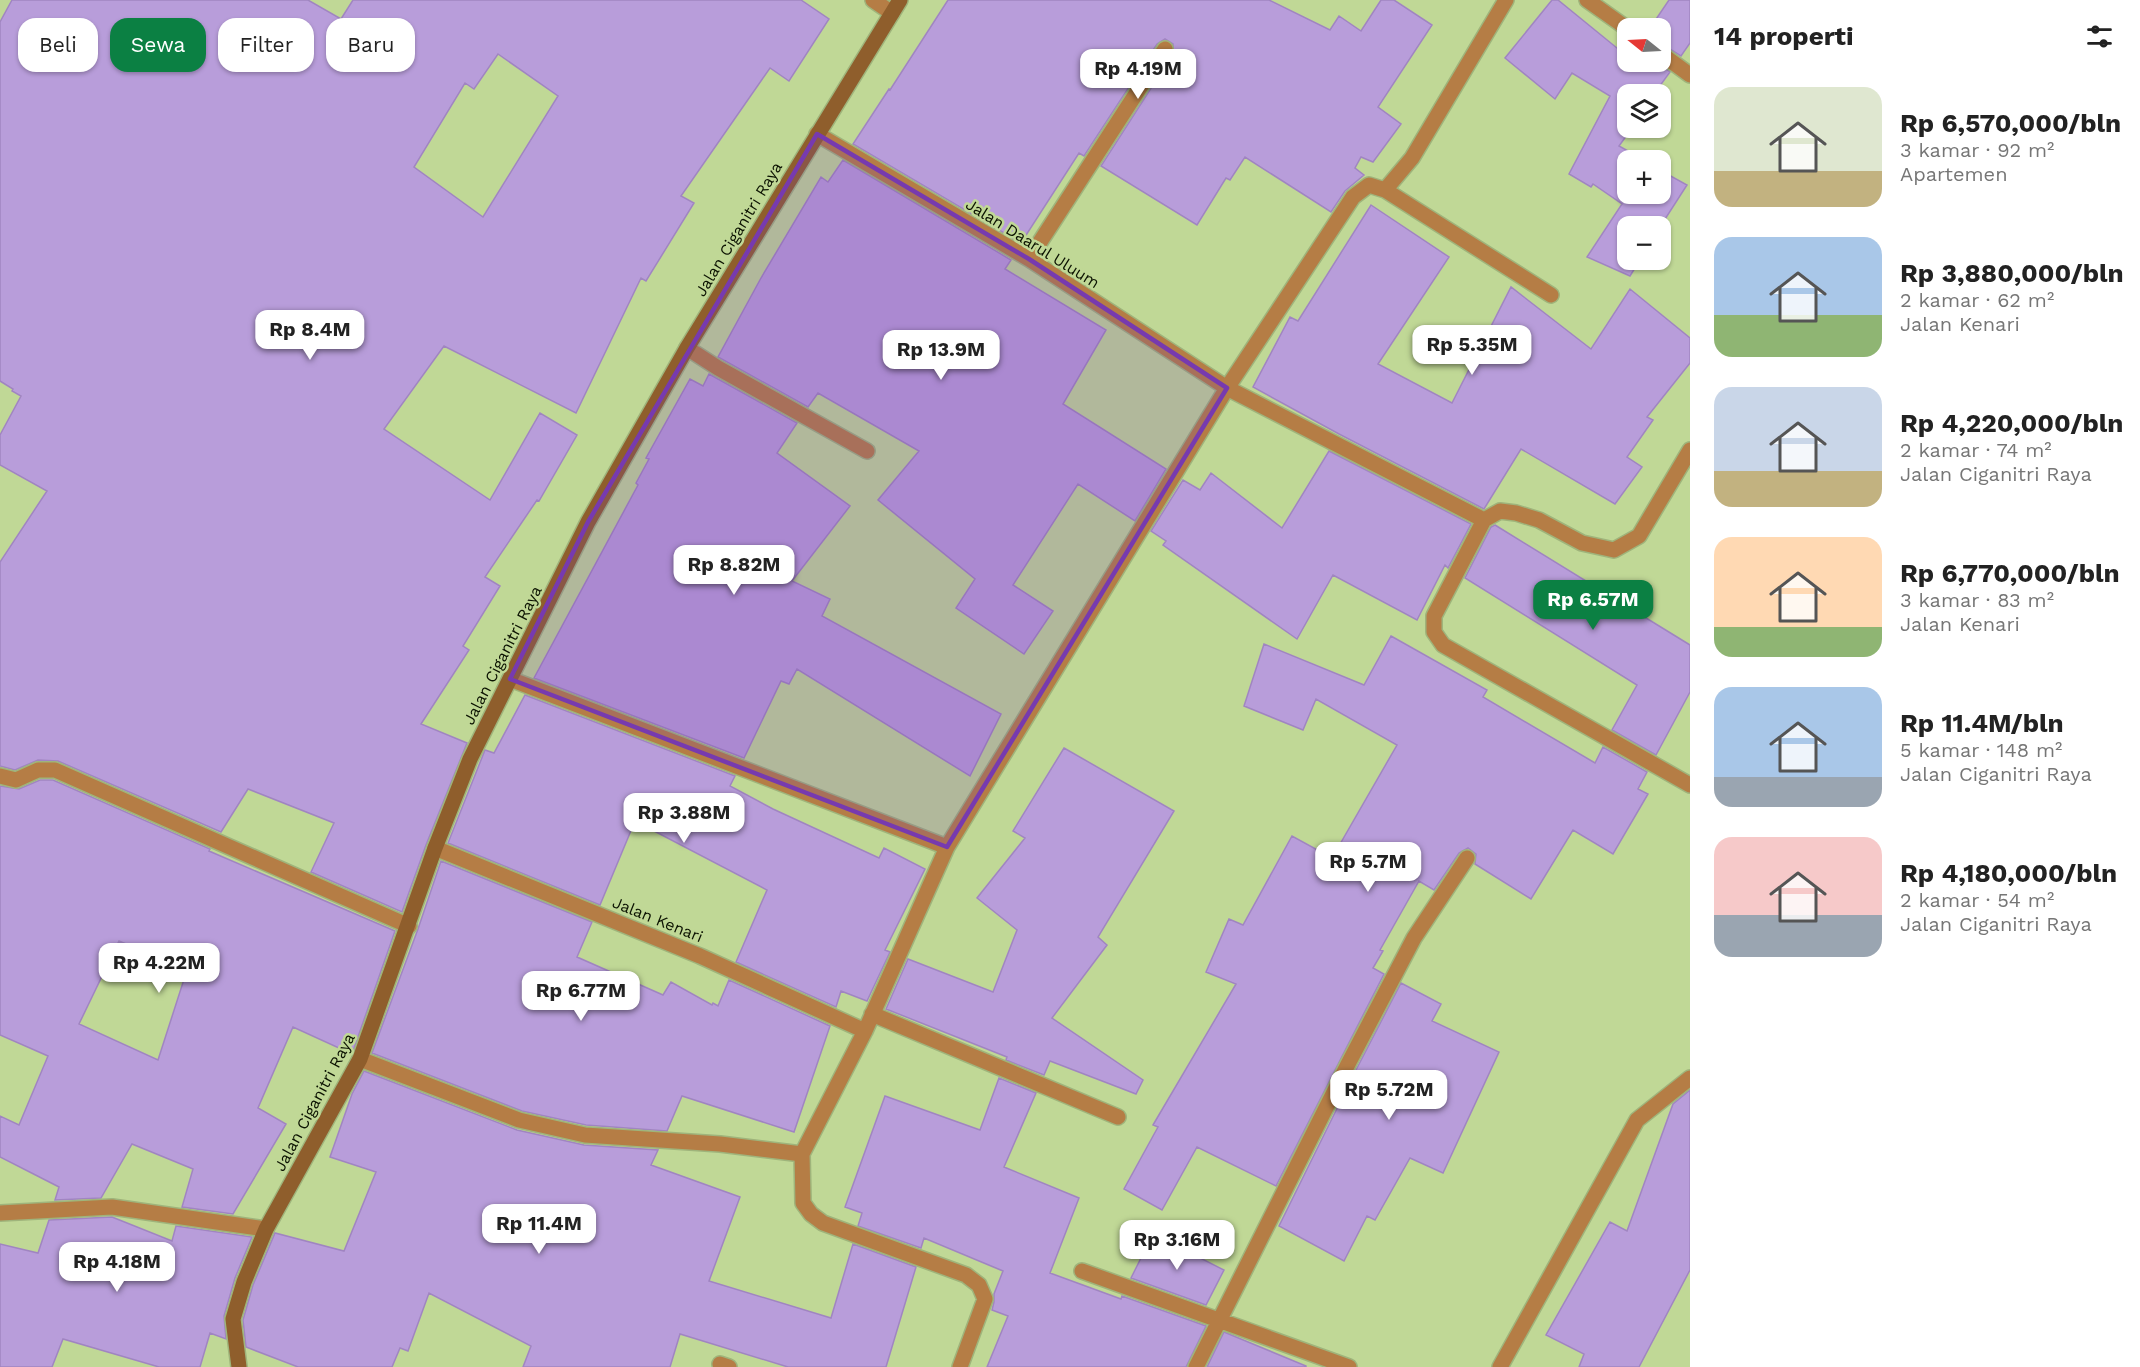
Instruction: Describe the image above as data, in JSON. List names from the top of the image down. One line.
{"streets":{"street":["Jalan Ciganitri Raya","Jalan Daarul Uluum","Jalan Kenari"]},"crossings":[["Jalan Ciganitri Raya","Jalan Daarul Uluum"],["Jalan Ciganitri Raya","Jalan Kenari"]],"north":"left","page":{"heading":"14 properti","map_buttons":["+","−"],"chip":["Beli","Sewa","Filter","Baru"],"price":["Rp 4.19M","Rp 8.4M","Rp 5.35M","Rp 13.9M","Rp 8.82M","Rp 6.57M","Rp 3.88M","Rp 5.7M","Rp 4.22M","Rp 6.77M","Rp 5.72M","Rp 11.4M","Rp 3.16M","Rp 4.18M"],"list":[{"name":"Rp 6,570,000/bln","note":"3 kamar · 92 m² · Apartemen"},{"name":"Rp 3,880,000/bln","note":"2 kamar · 62 m² · Jalan Kenari"},{"name":"Rp 4,220,000/bln","note":"2 kamar · 74 m² · Jalan Ciganitri Raya"},{"name":"Rp 6,770,000/bln","note":"3 kamar · 83 m² · Jalan Kenari"},{"name":"Rp 11.4M/bln","note":"5 kamar · 148 m² · Jalan Ciganitri Raya"},{"name":"Rp 4,180,000/bln","note":"2 kamar · 54 m² · Jalan Ciganitri Raya"}]}}
